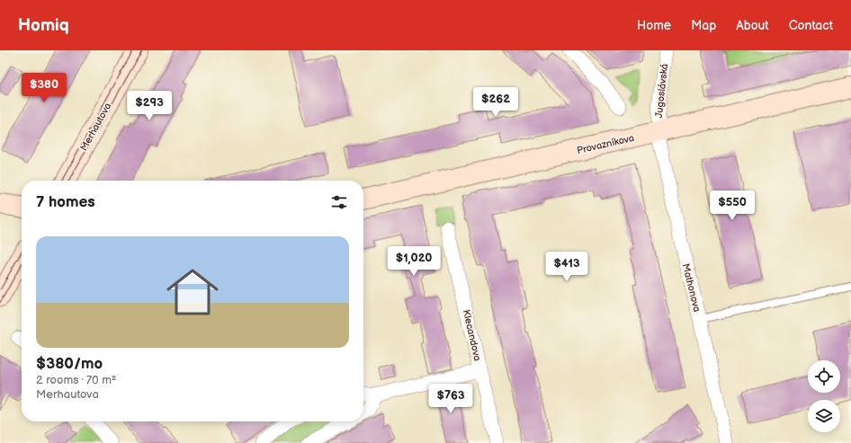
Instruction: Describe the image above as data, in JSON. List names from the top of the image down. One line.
{"streets":{"main road":["Merhautova","Provazníkova"],"street":["Jugoslávská","Mathonova","Klecandova"]},"crossings":[["Jugoslávská","Provazníkova"],["Jugoslávská","Mathonova"],["Provazníkova","Mathonova"]],"page":{"header":"Homiq","nav":["Home","Map","About","Contact"],"price":["$380","$262","$293","$550","$1,020","$413","$763"],"heading":"7 homes","list":[{"name":"$380/mo","note":"2 rooms · 70 m² · Merhautova"}]}}
